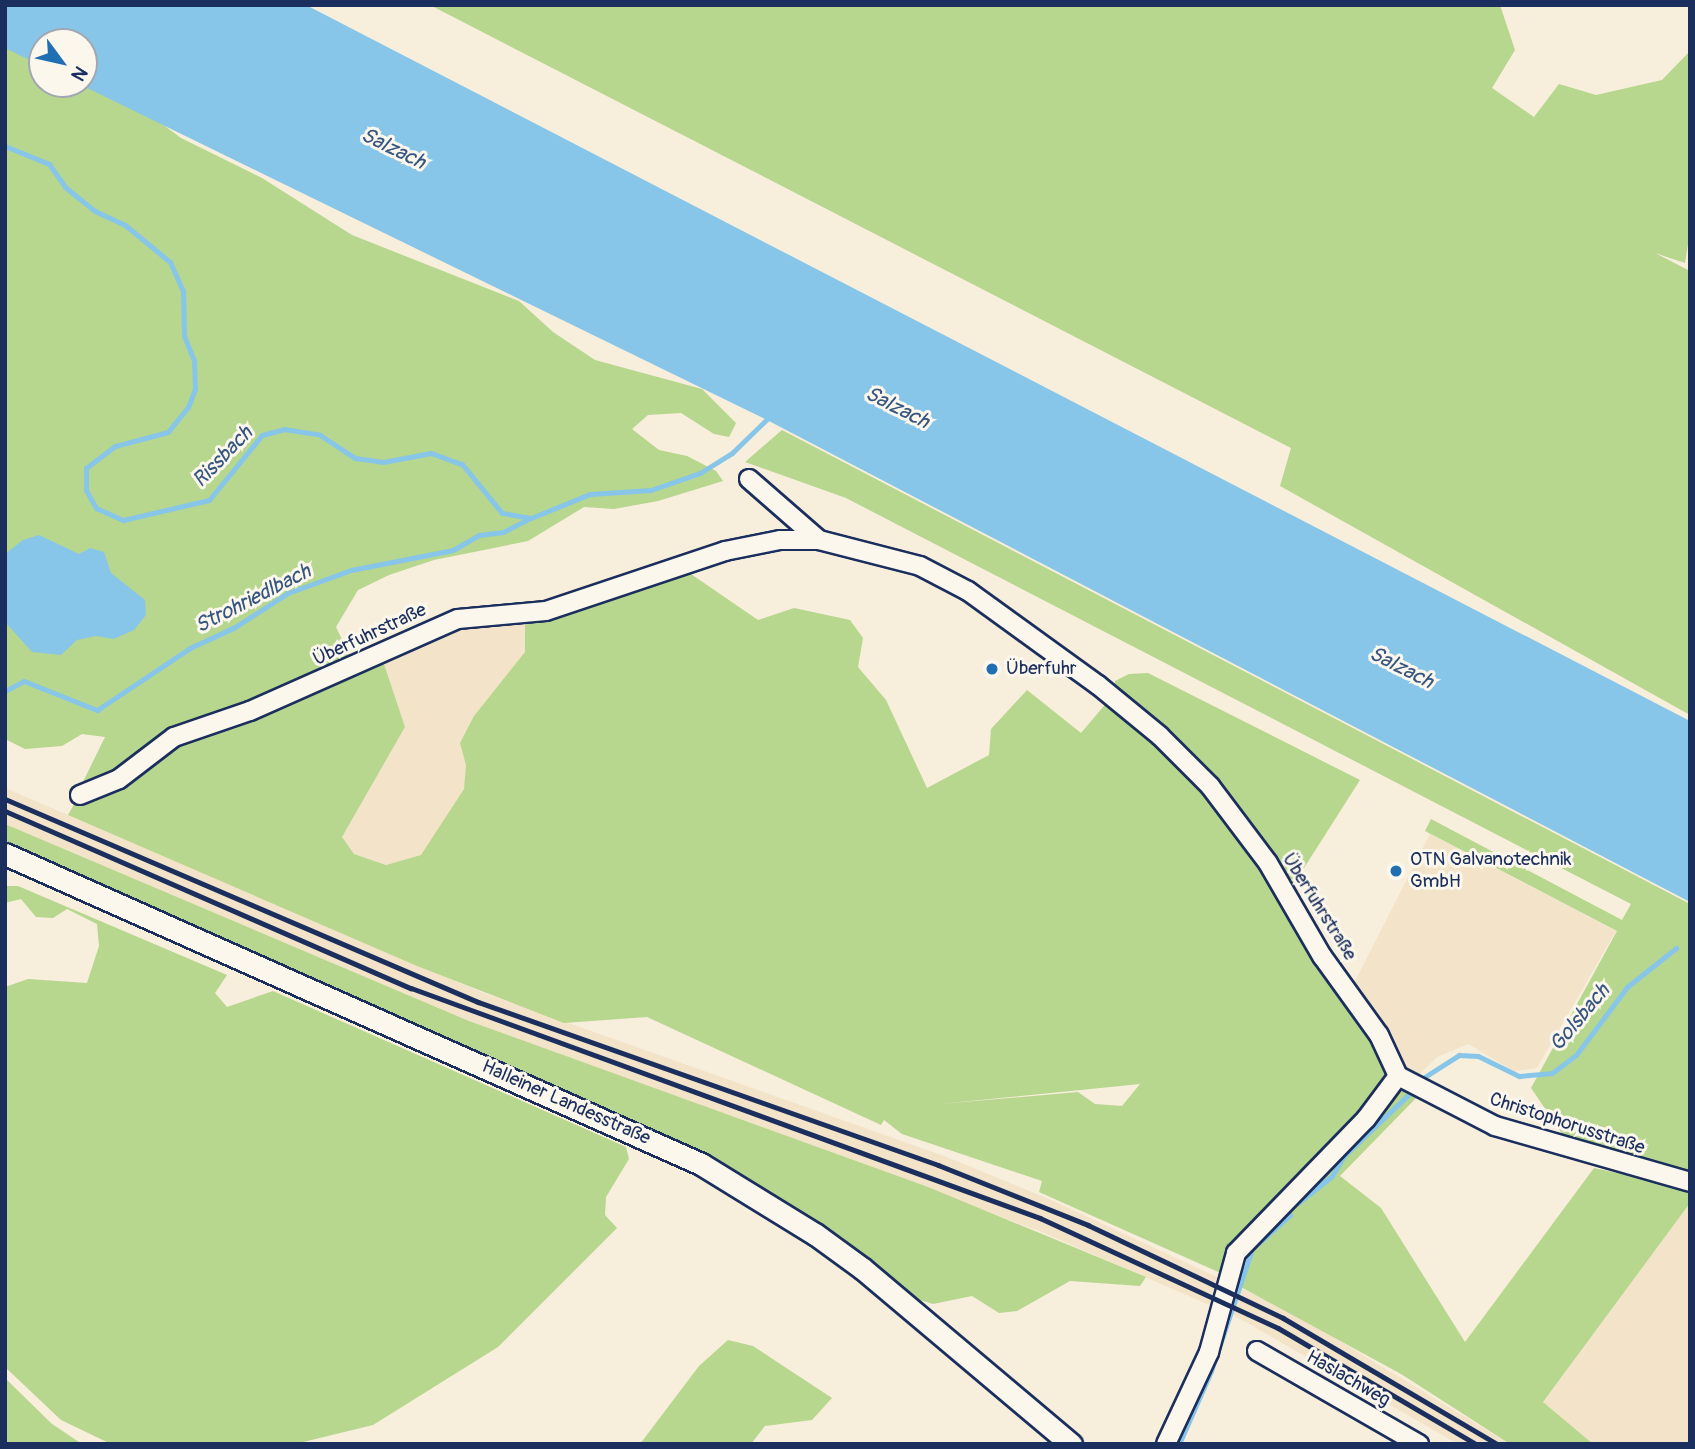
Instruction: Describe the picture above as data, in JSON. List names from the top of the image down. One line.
{"streets":{"main road":["Halleiner Landesstraße"],"street":["Überfuhrstraße","Christophorusstraße","Haslachweg"]},"crossings":[["Überfuhrstraße","Christophorusstraße"]],"water":["Salzach","Rissbach","Strohriedlbach","Golsbach"],"places":["Überfuhr","OTN Galvanotechnik GmbH"],"north":"bottom right"}
